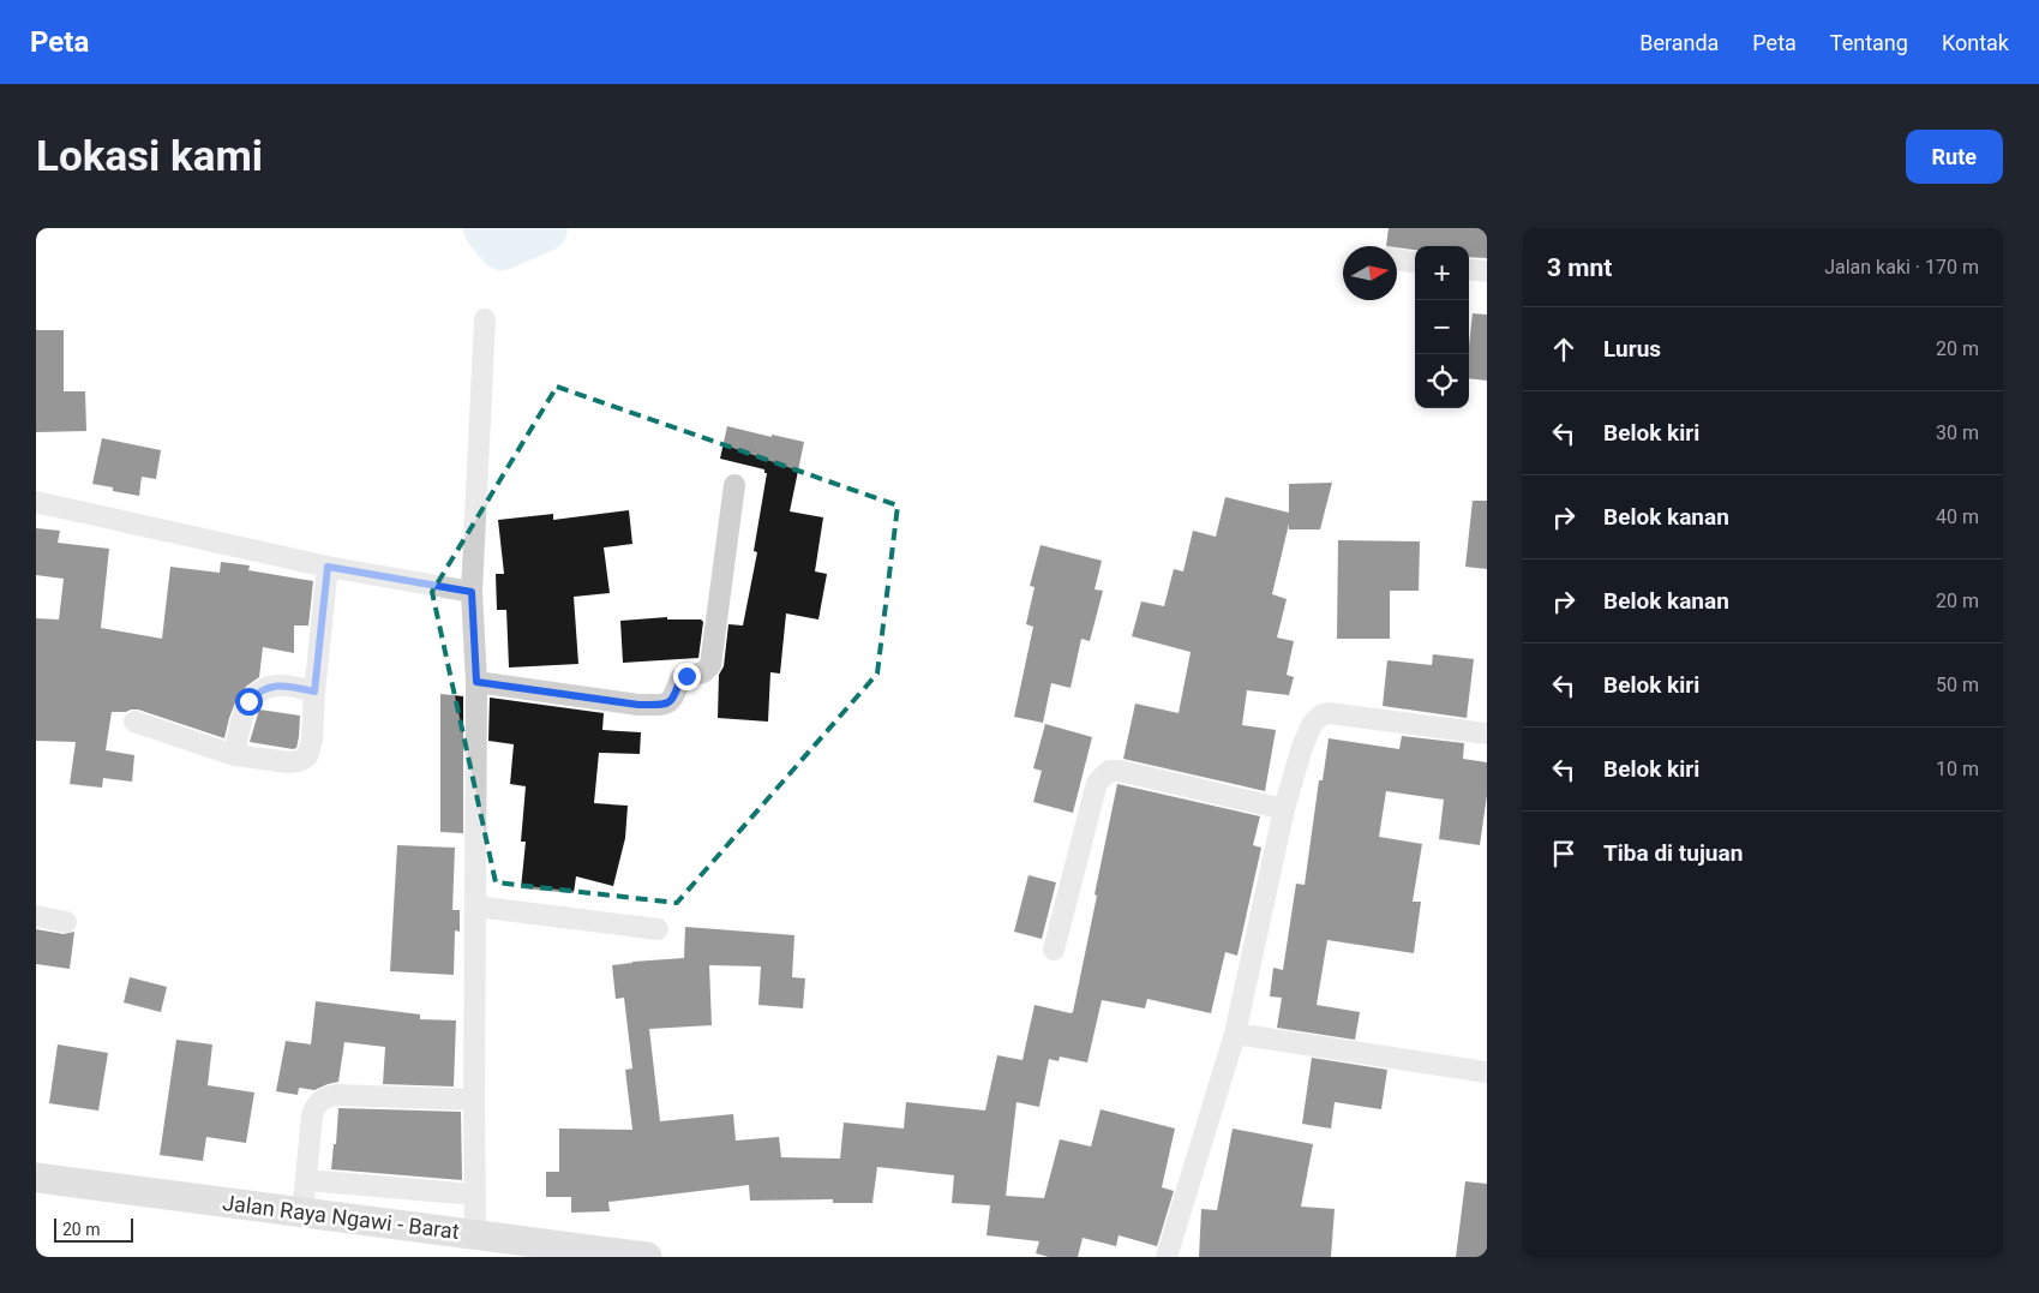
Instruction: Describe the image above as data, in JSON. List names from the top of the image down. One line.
{"streets":{"main road":["Jalan Raya Ngawi - Barat"]},"scale_bar":"20 m","north":"right","page":{"header":"Peta","nav":["Beranda","Peta","Tentang","Kontak"],"buttons":"Rute","title":"Lokasi kami","heading":["3 mnt","Jalan kaki · 170 m"],"map_buttons":["+","−"],"list":[["Lurus","20 m"],["Belok kiri","30 m"],["Belok kanan","40 m"],["Belok kanan","20 m"],["Belok kiri","50 m"],["Belok kiri","10 m"],"Tiba di tujuan"],"scale":"20 m"}}
